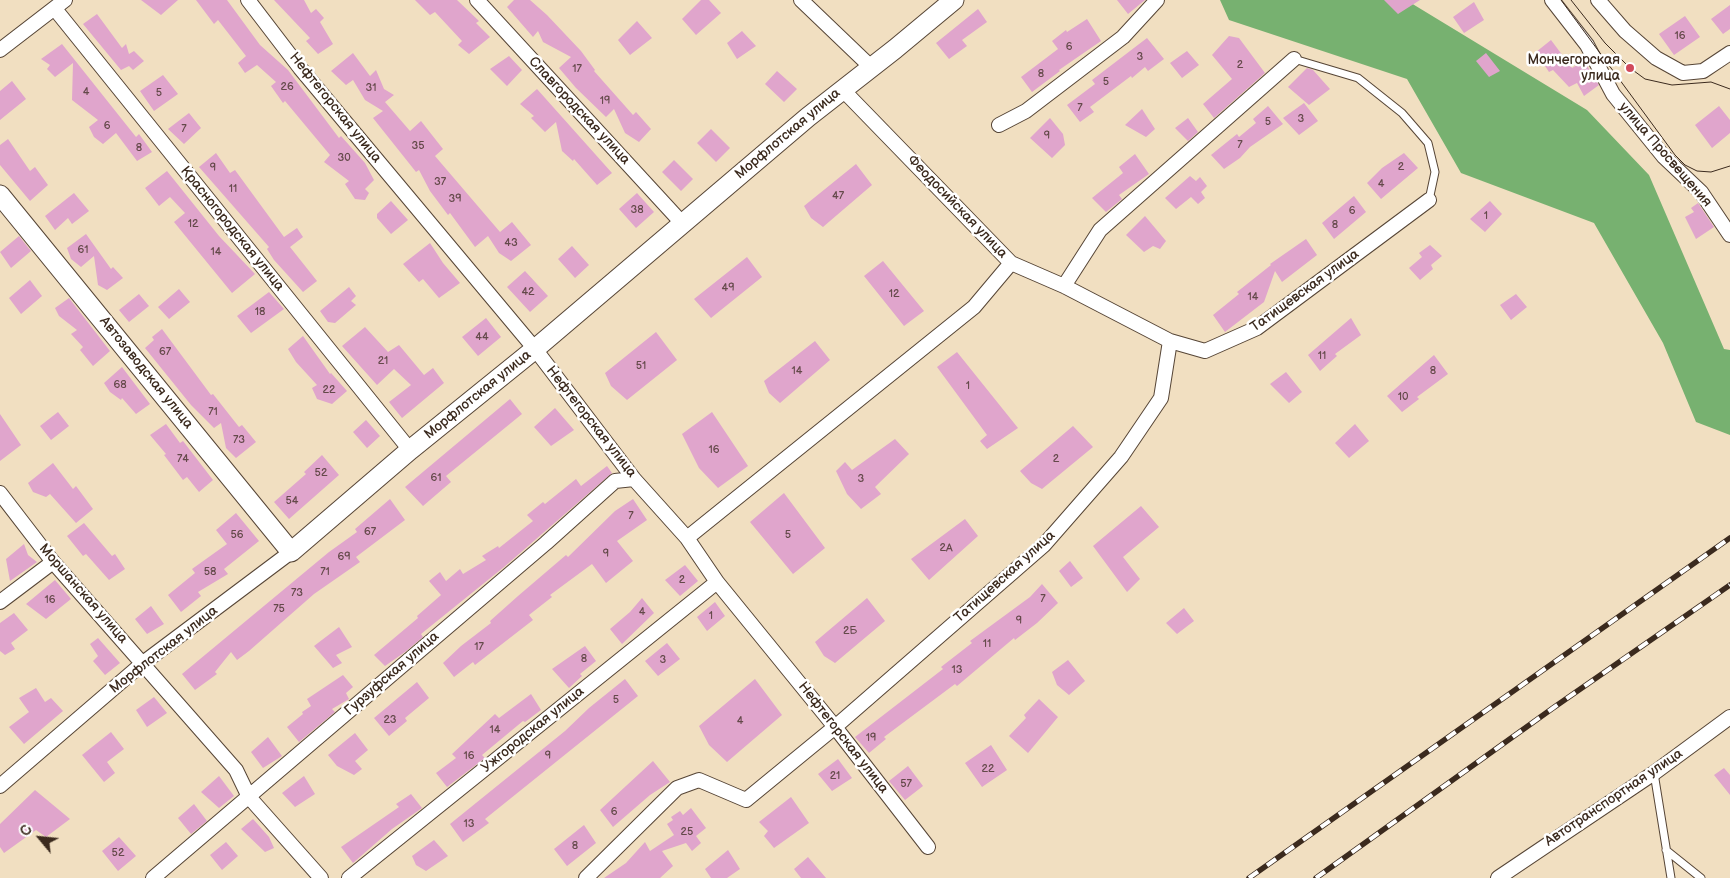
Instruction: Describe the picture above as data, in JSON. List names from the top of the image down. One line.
{"streets":{"street":["Нефтегорская улица","Славгородская улица","Морфлотская улица","улица Просвещения","Феодосийская улица","Красногородская улица","Татищевская улица","Автозаводская улица","Моршанская улица","Гурзуфская улица","Ужгородская улица","Автотранспортная улица"]},"crossings":[["Нефтегорская улица","Морфлотская улица"],["Нефтегорская улица","Татищевская улица"],["Нефтегорская улица","Гурзуфская улица"],["Нефтегорская улица","Ужгородская улица"],["Славгородская улица","Морфлотская улица"],["Морфлотская улица","Феодосийская улица"],["Морфлотская улица","Красногородская улица"],["Морфлотская улица","Автозаводская улица"],["Морфлотская улица","Моршанская улица"],["Феодосийская улица","Татищевская улица"],["Моршанская улица","Гурзуфская улица"]],"places":["Мончегорская улица"],"house_numbers":["16","6","3","2","17","8","5","26","31","4","5","19","7","3","5","6","7","9","7","35","8","30","2","9","37","4","11","47","39","38","6","1","12","8","43","61","14","49","42","12","14","18","44","67","11","21","51","14","8","68","1","22","10","71","73","16","74","2","52","61","3","54","7","67","56","5","2А","9","69","58","71","2","73","7","16","75","4","1","9","2Б","11","17","8","3","13","5","23","4","14","19","16","9","22","21","57","6","13","25","8","52"],"north":"top left"}
